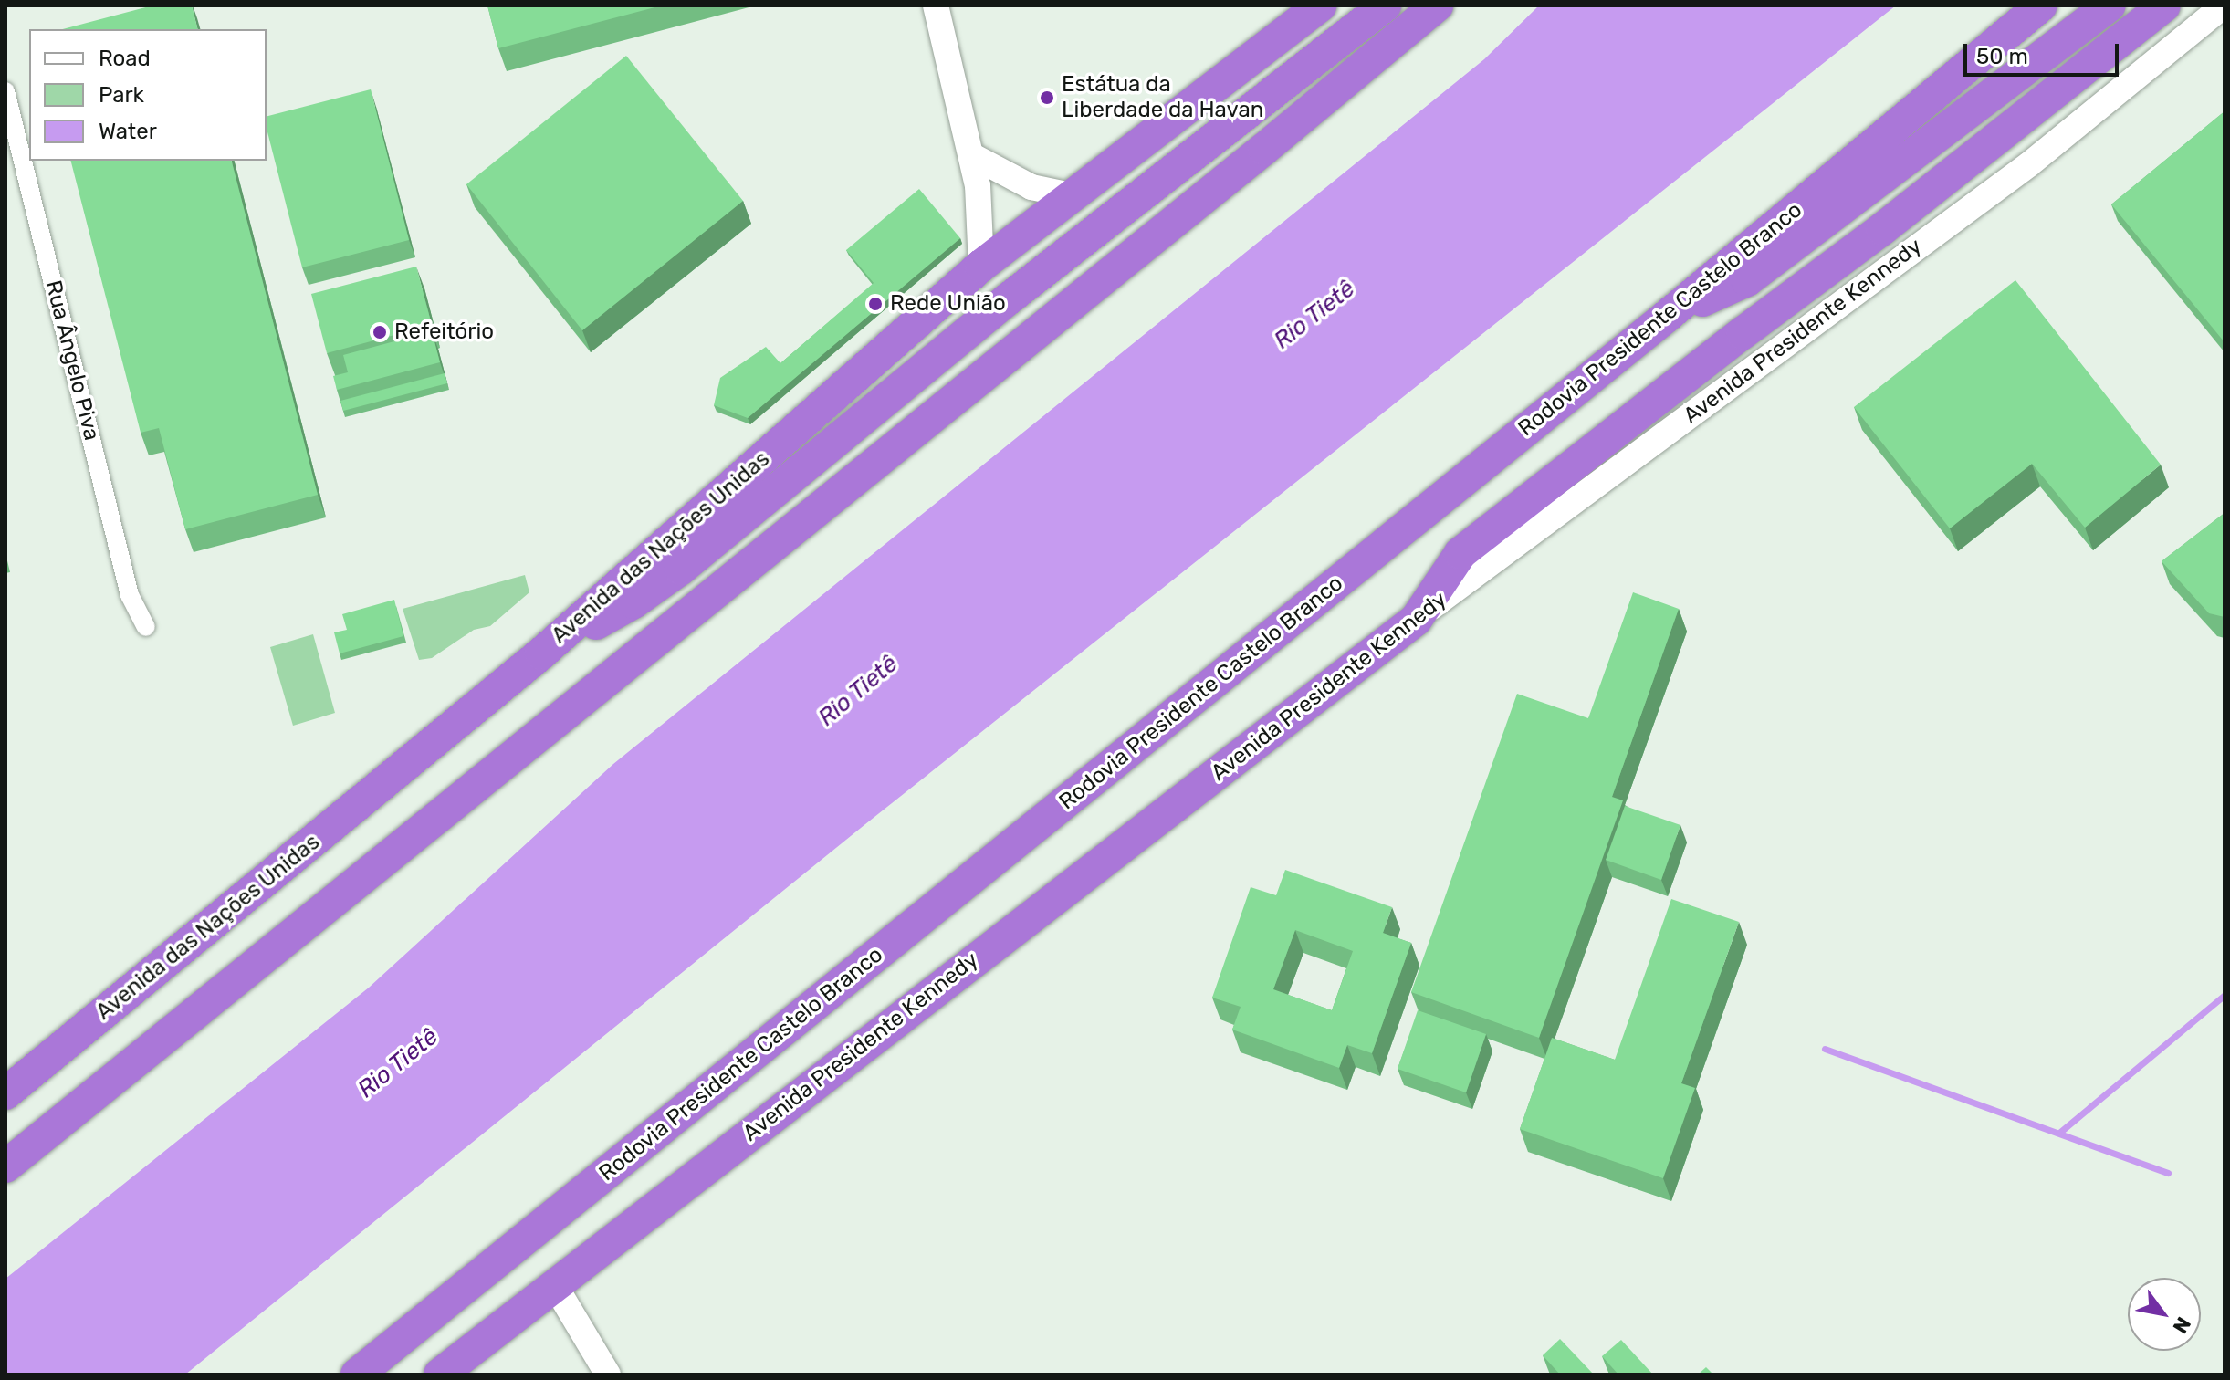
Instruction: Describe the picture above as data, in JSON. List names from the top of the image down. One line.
{"streets":{"highway":["Rodovia Presidente Castelo Branco","Avenida Presidente Kennedy","Avenida das Nações Unidas"],"street":["Rua Ângelo Piva"]},"water":["Rio Tietê"],"places":["Estátua da Liberdade da Havan","Rede União","Refeitório"],"legend":["Road","Park","Water"],"scale_bar":"50 m","north":"bottom right"}
